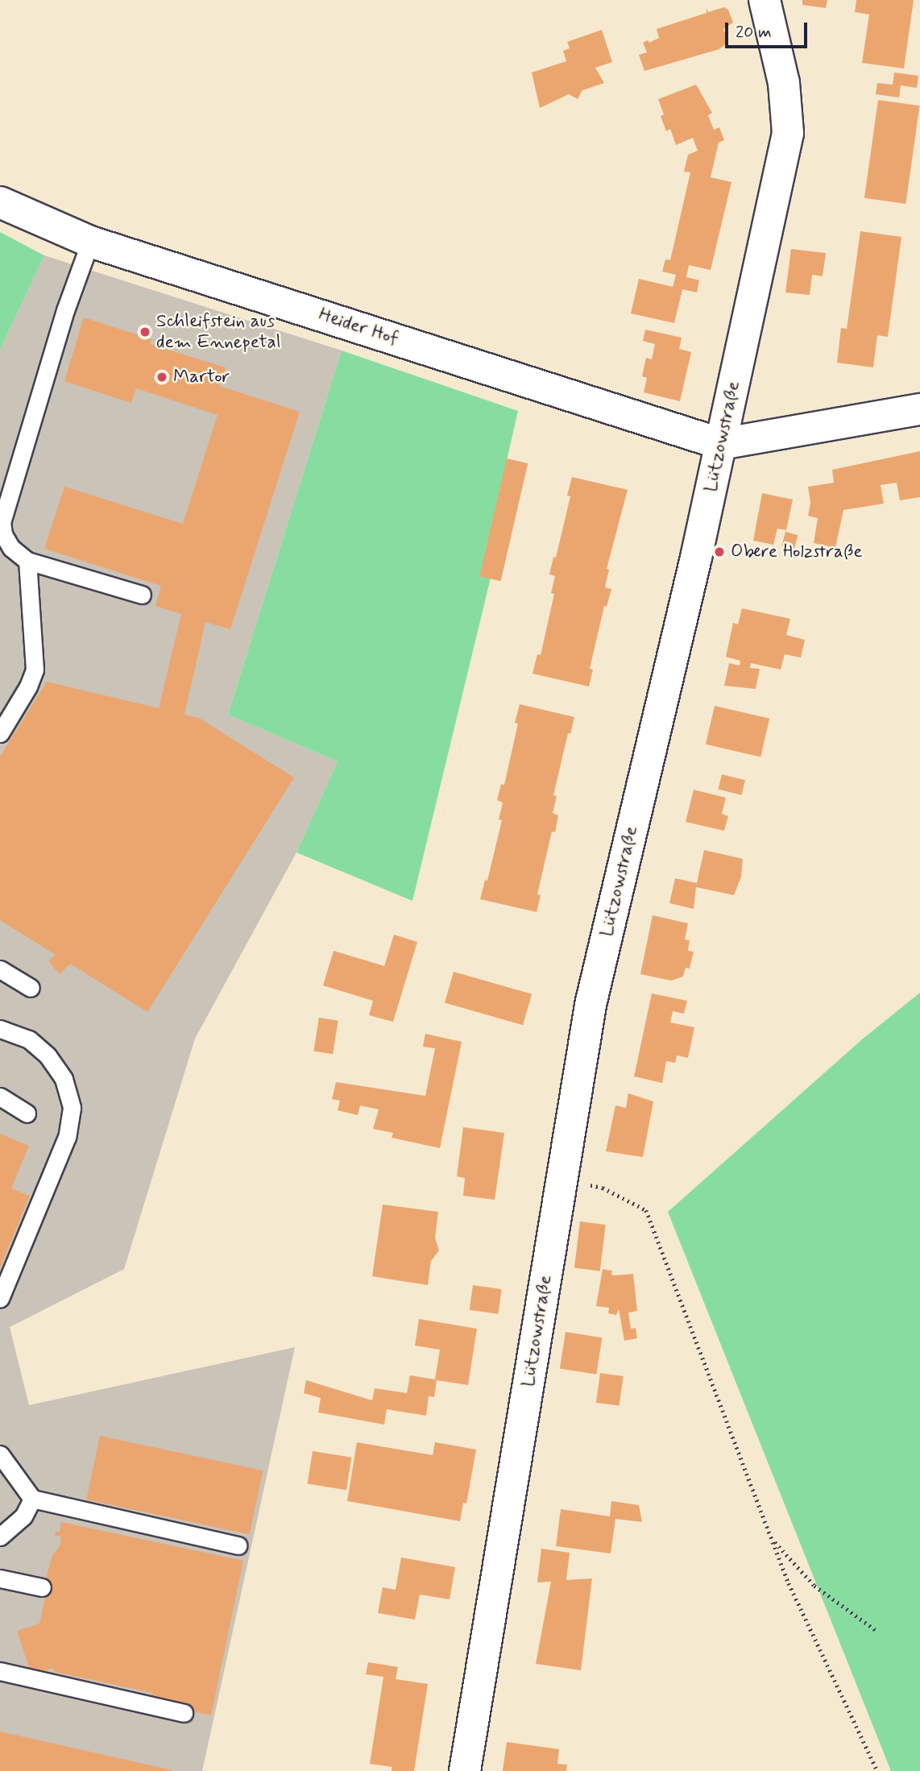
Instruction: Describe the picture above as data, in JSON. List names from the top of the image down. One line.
{"streets":{"street":["Heider Hof","Lützowstraße"]},"crossings":[["Heider Hof","Lützowstraße"]],"places":["Schleifstein aus dem Ennepetal","Martor","Obere Holzstraße"],"scale_bar":"20 m"}
